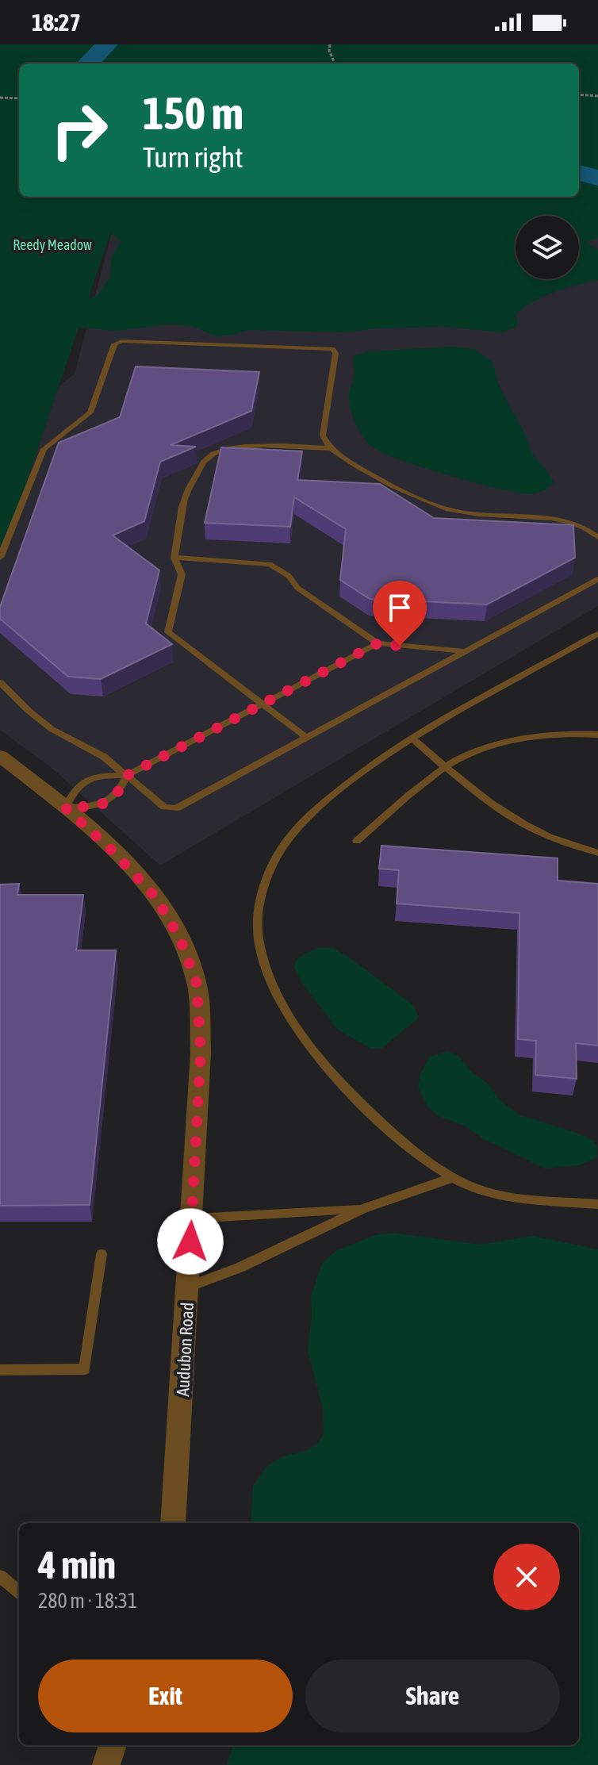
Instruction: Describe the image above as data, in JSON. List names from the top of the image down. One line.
{"streets":{"street":["Audubon Road"]},"parks":["Reedy Meadow"],"page":{"status":"18:27","turn":["150 m","Turn right"],"heading":["4 min","280 m · 18:31"],"buttons":["Exit","Share"]}}
